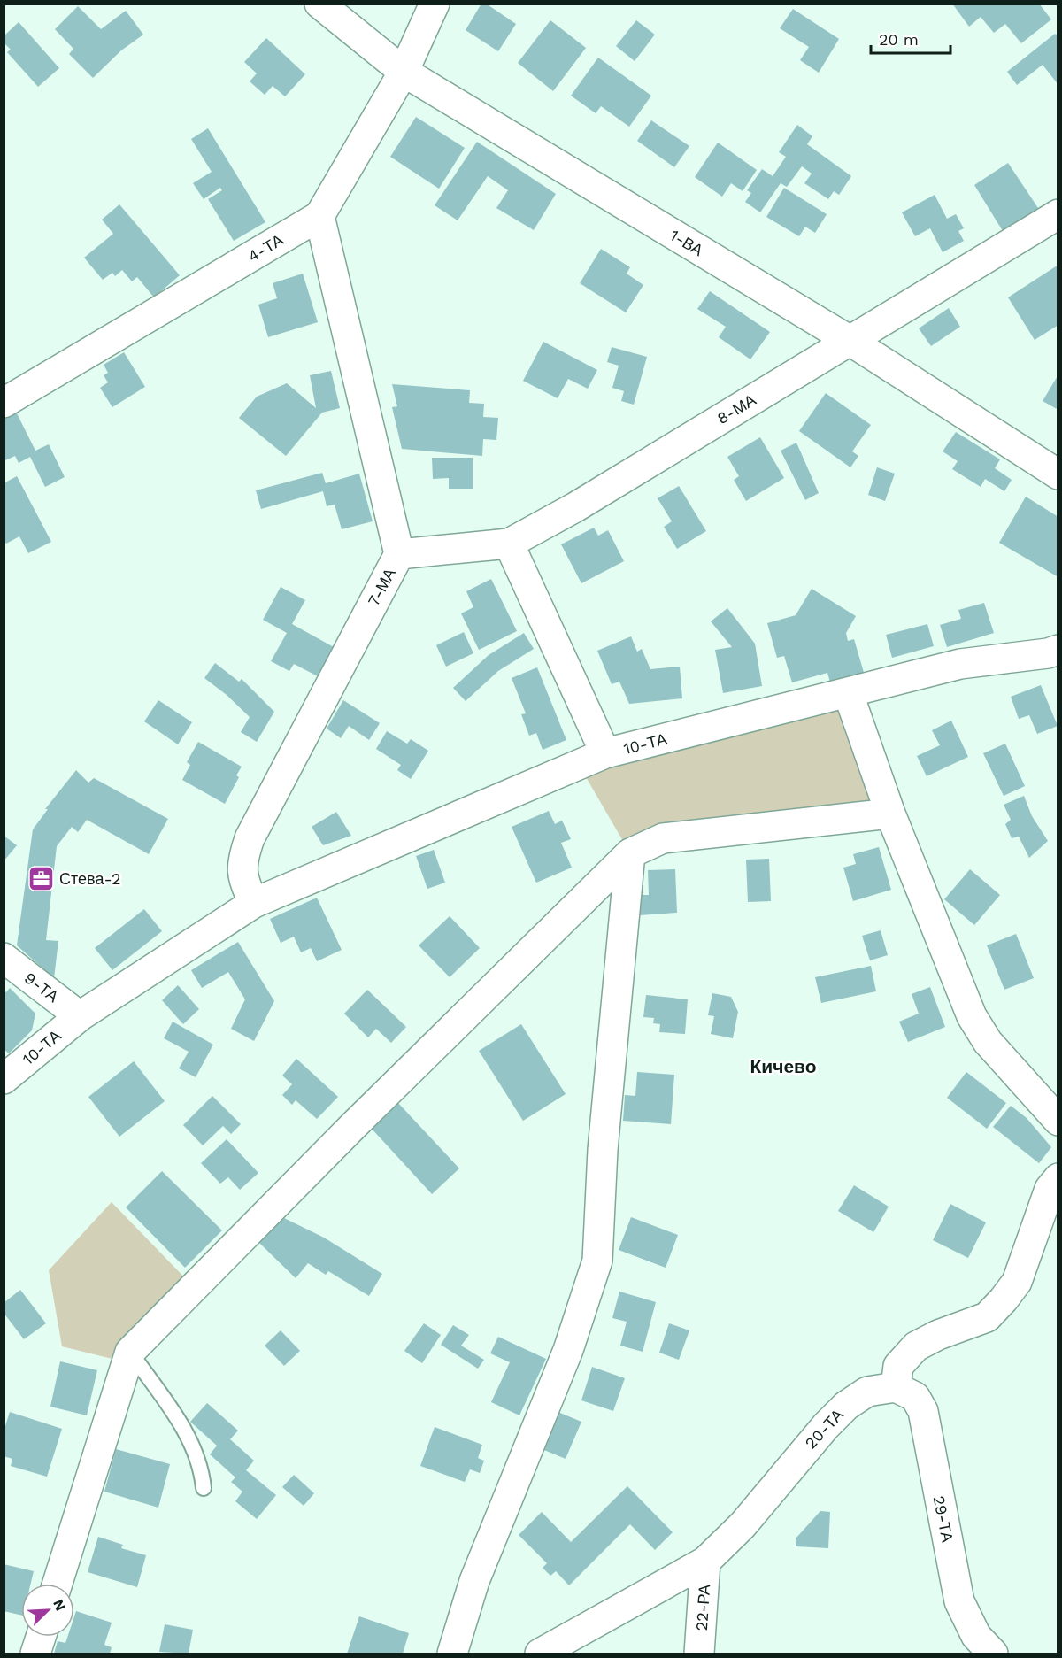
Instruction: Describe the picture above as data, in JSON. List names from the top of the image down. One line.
{"streets":{"street":["1-ВА","4-ТА","8-МА","7-МА","10-ТА","9-ТА","20-ТА","29-ТА","22-РА"]},"crossings":[["1-ВА","4-ТА"],["1-ВА","8-МА"],["4-ТА","7-МА"],["8-МА","7-МА"],["7-МА","10-ТА"],["10-ТА","9-ТА"],["20-ТА","29-ТА"],["20-ТА","22-РА"]],"districts":["Кичево"],"places":{"office":["Стева-2"]},"scale_bar":"20 m","north":"top right"}
